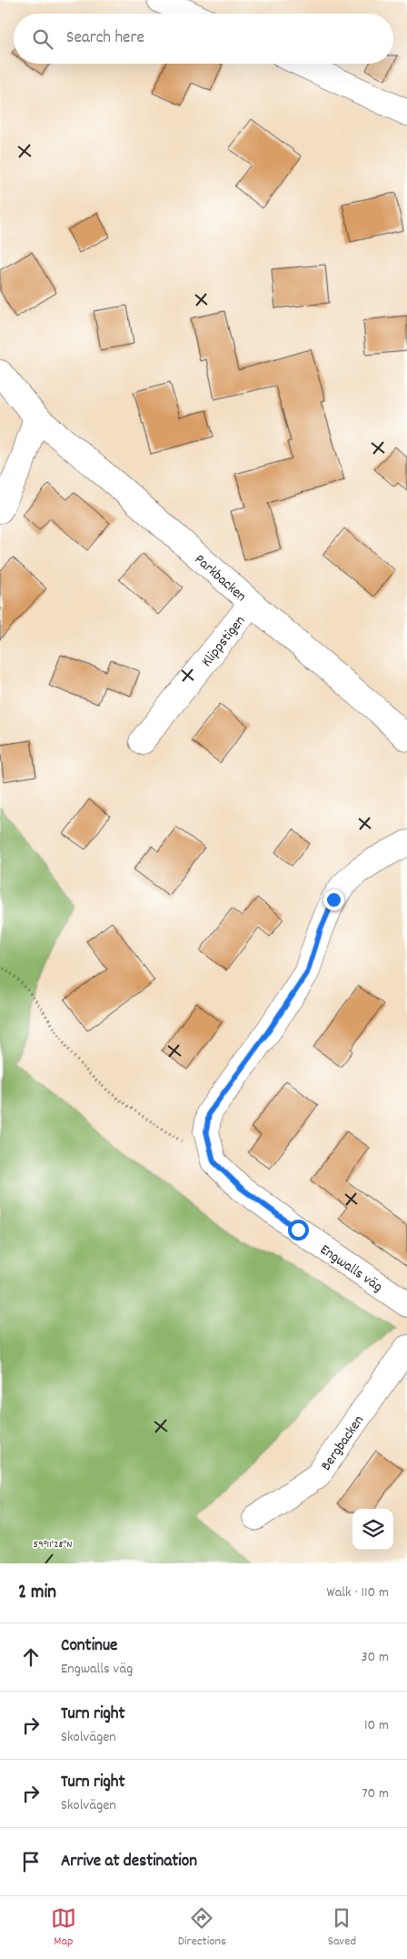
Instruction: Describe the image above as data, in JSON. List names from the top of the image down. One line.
{"streets":{"street":["Parkbacken","Klippstigen","Engwalls väg","Bergbacken"]},"crossings":[["Parkbacken","Klippstigen"]],"page":{"search":"Search here","heading":["2 min","Walk · 110 m"],"list":[["Continue","Engwalls väg","30 m"],["Turn right","Skolvägen","10 m"],["Turn right","Skolvägen","70 m"],"Arrive at destination"],"nav":["Map","Directions","Saved"]},"coordinates":["59°11'28\"N"]}
